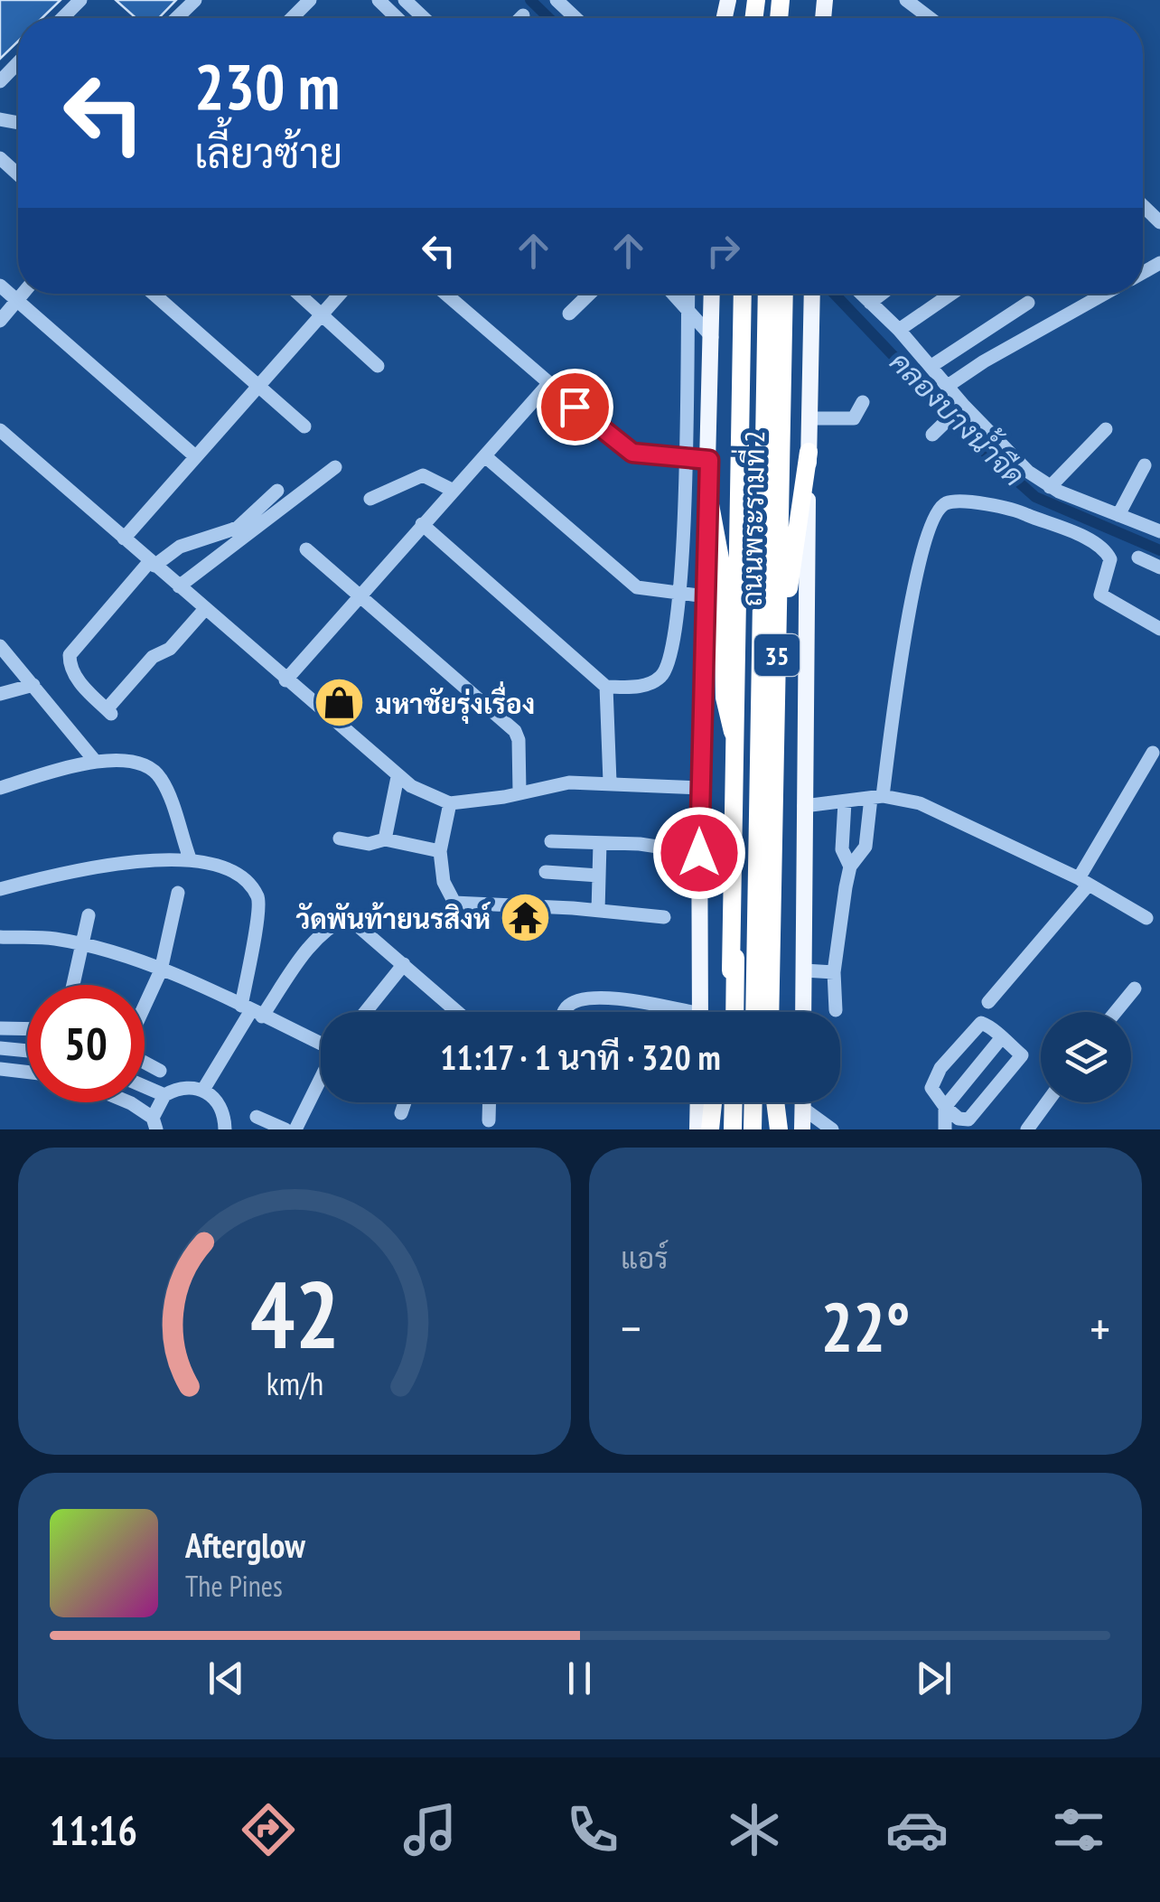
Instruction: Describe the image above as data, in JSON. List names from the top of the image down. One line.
{"streets":{"highway":["ถนนพระรามที่ 2","35"]},"water":["คลองบางน้ำจืด"],"places":{"shop":["มหาชัยรุ่งเรื่อง"],"temple":["วัดพันท้ายนรสิงห์"]},"page":{"turn":["230 m","เลี้ยวซ้าย"],"limit":"50","trip":"11:17 · 1 นาที · 320 m","tile":"แอร์","heat":["−","22°","+"],"song":["Afterglow","The Pines"],"tabs":"11:16","gauge":["42","km/h"]}}
